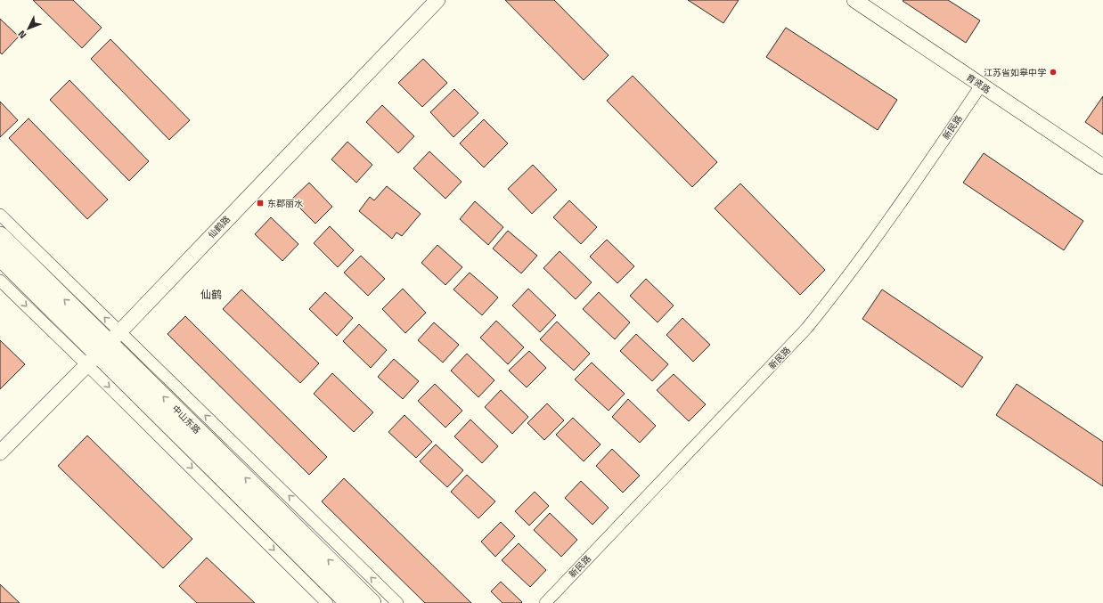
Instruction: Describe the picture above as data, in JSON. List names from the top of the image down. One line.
{"streets":{"main road":["中山东路"],"street":["育贤路","新民路","仙鹤路"]},"crossings":[["育贤路","新民路"],["仙鹤路","中山东路"]],"districts":["仙鹤"],"places":{"other":["江苏省如皋中学"],"transit":["东郡丽水"]},"north":"bottom left"}
